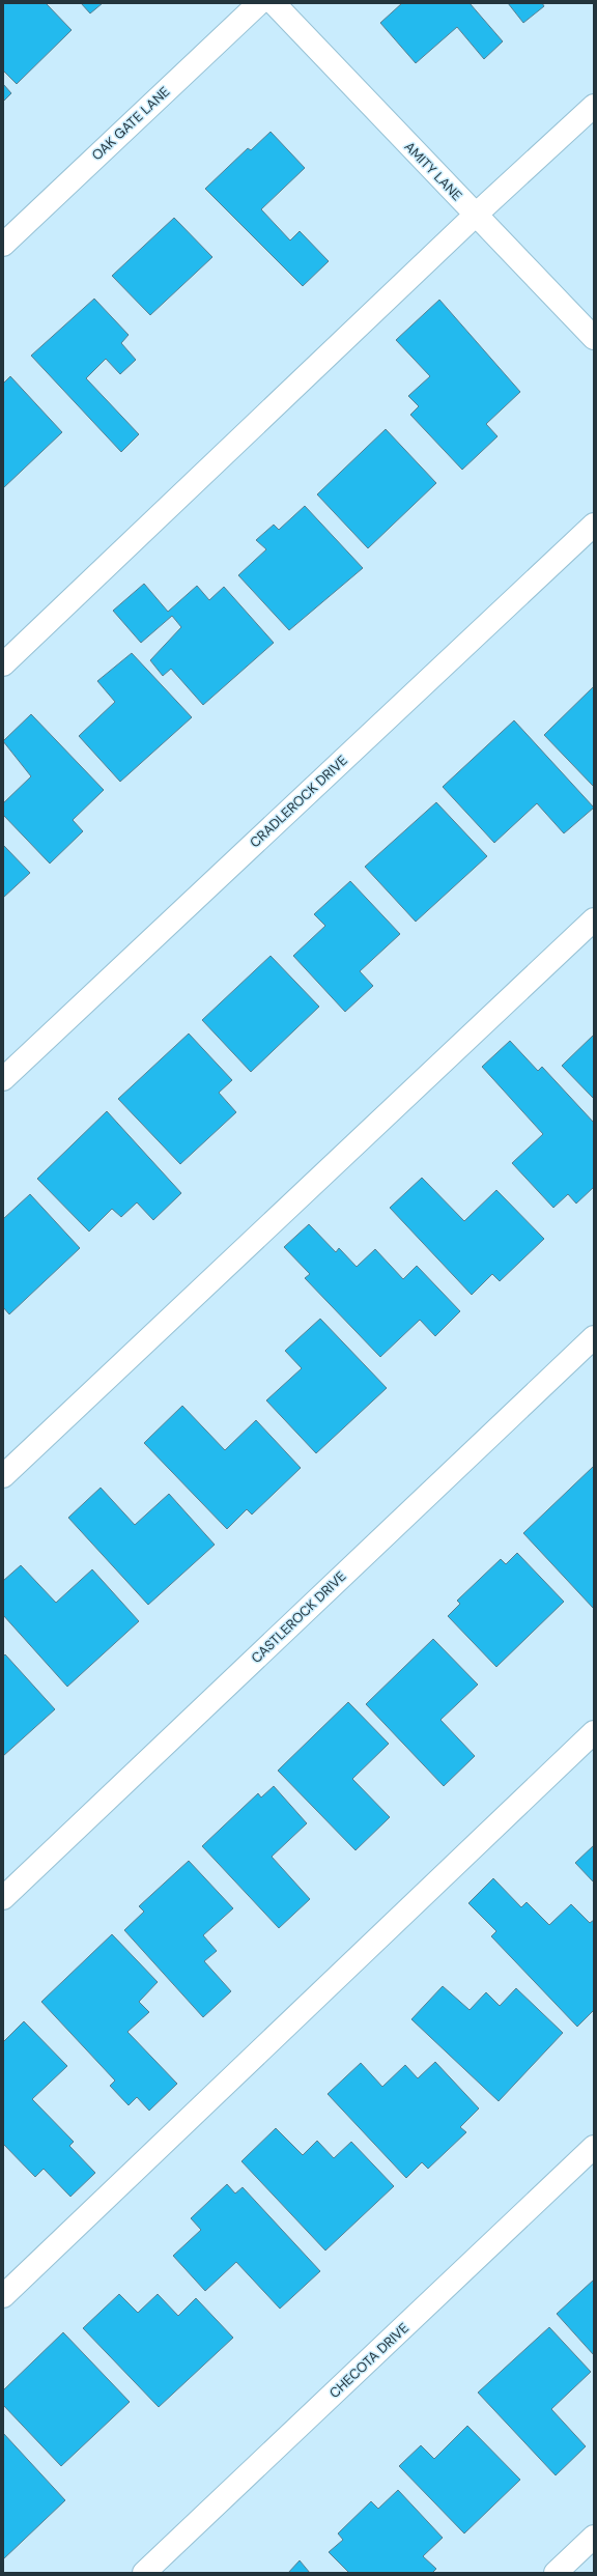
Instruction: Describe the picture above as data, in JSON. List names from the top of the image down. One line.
{"streets":{"street":["OAK GATE LANE","AMITY LANE","CRADLEROCK DRIVE","CASTLEROCK DRIVE","CHECOTA DRIVE"]}}
